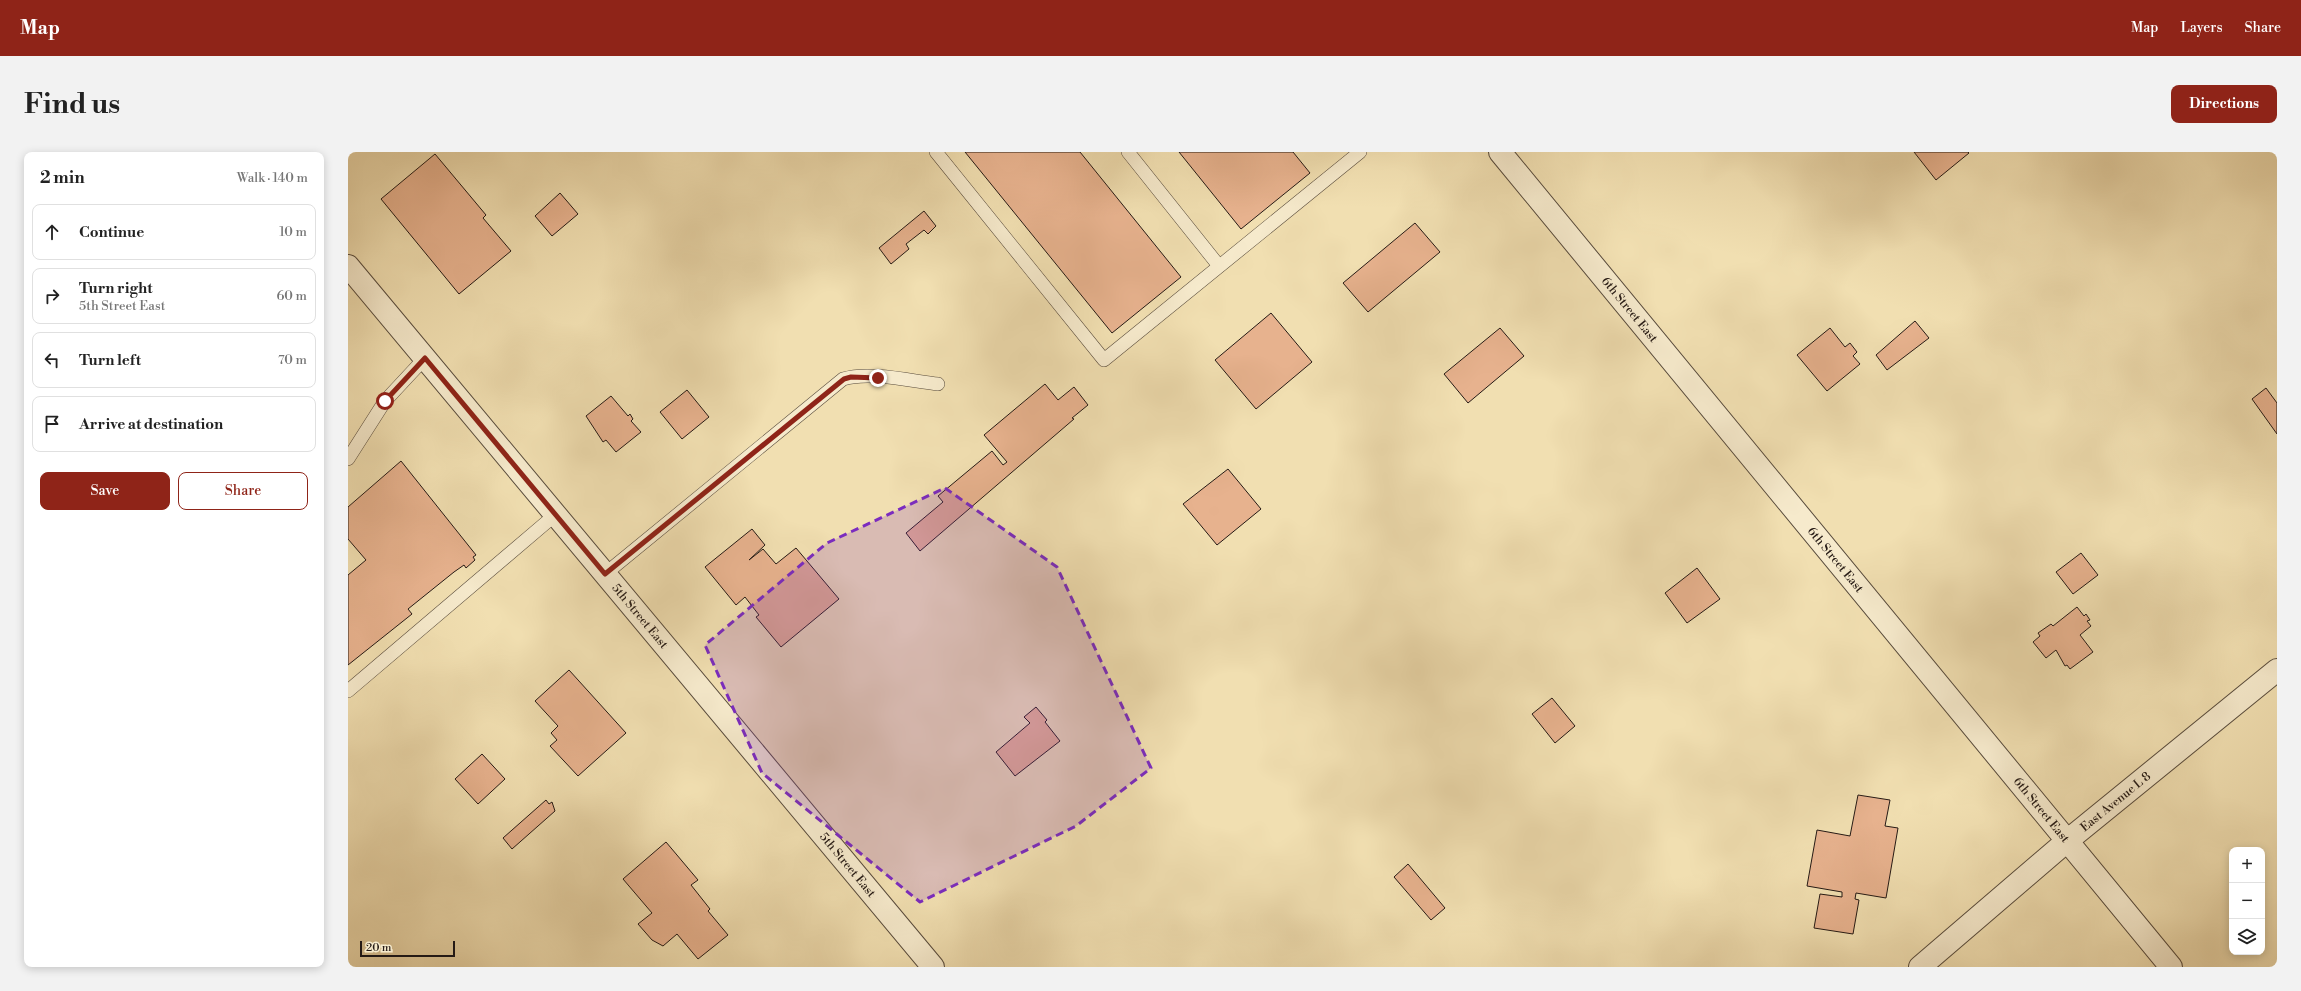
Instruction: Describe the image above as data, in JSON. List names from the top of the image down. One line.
{"streets":{"street":["6th Street East","5th Street East","East Avenue L 8"]},"crossings":[["6th Street East","East Avenue L 8"]],"scale_bar":"20 m","page":{"header":"Map","nav":["Map","Layers","Share"],"buttons":["Directions",["Save","Share"]],"title":"Find us","heading":["2 min","Walk · 140 m"],"list":[["Continue","10 m"],["Turn right","5th Street East","60 m"],["Turn left","70 m"],"Arrive at destination"],"map_buttons":["+","−"],"scale":"20 m"}}
